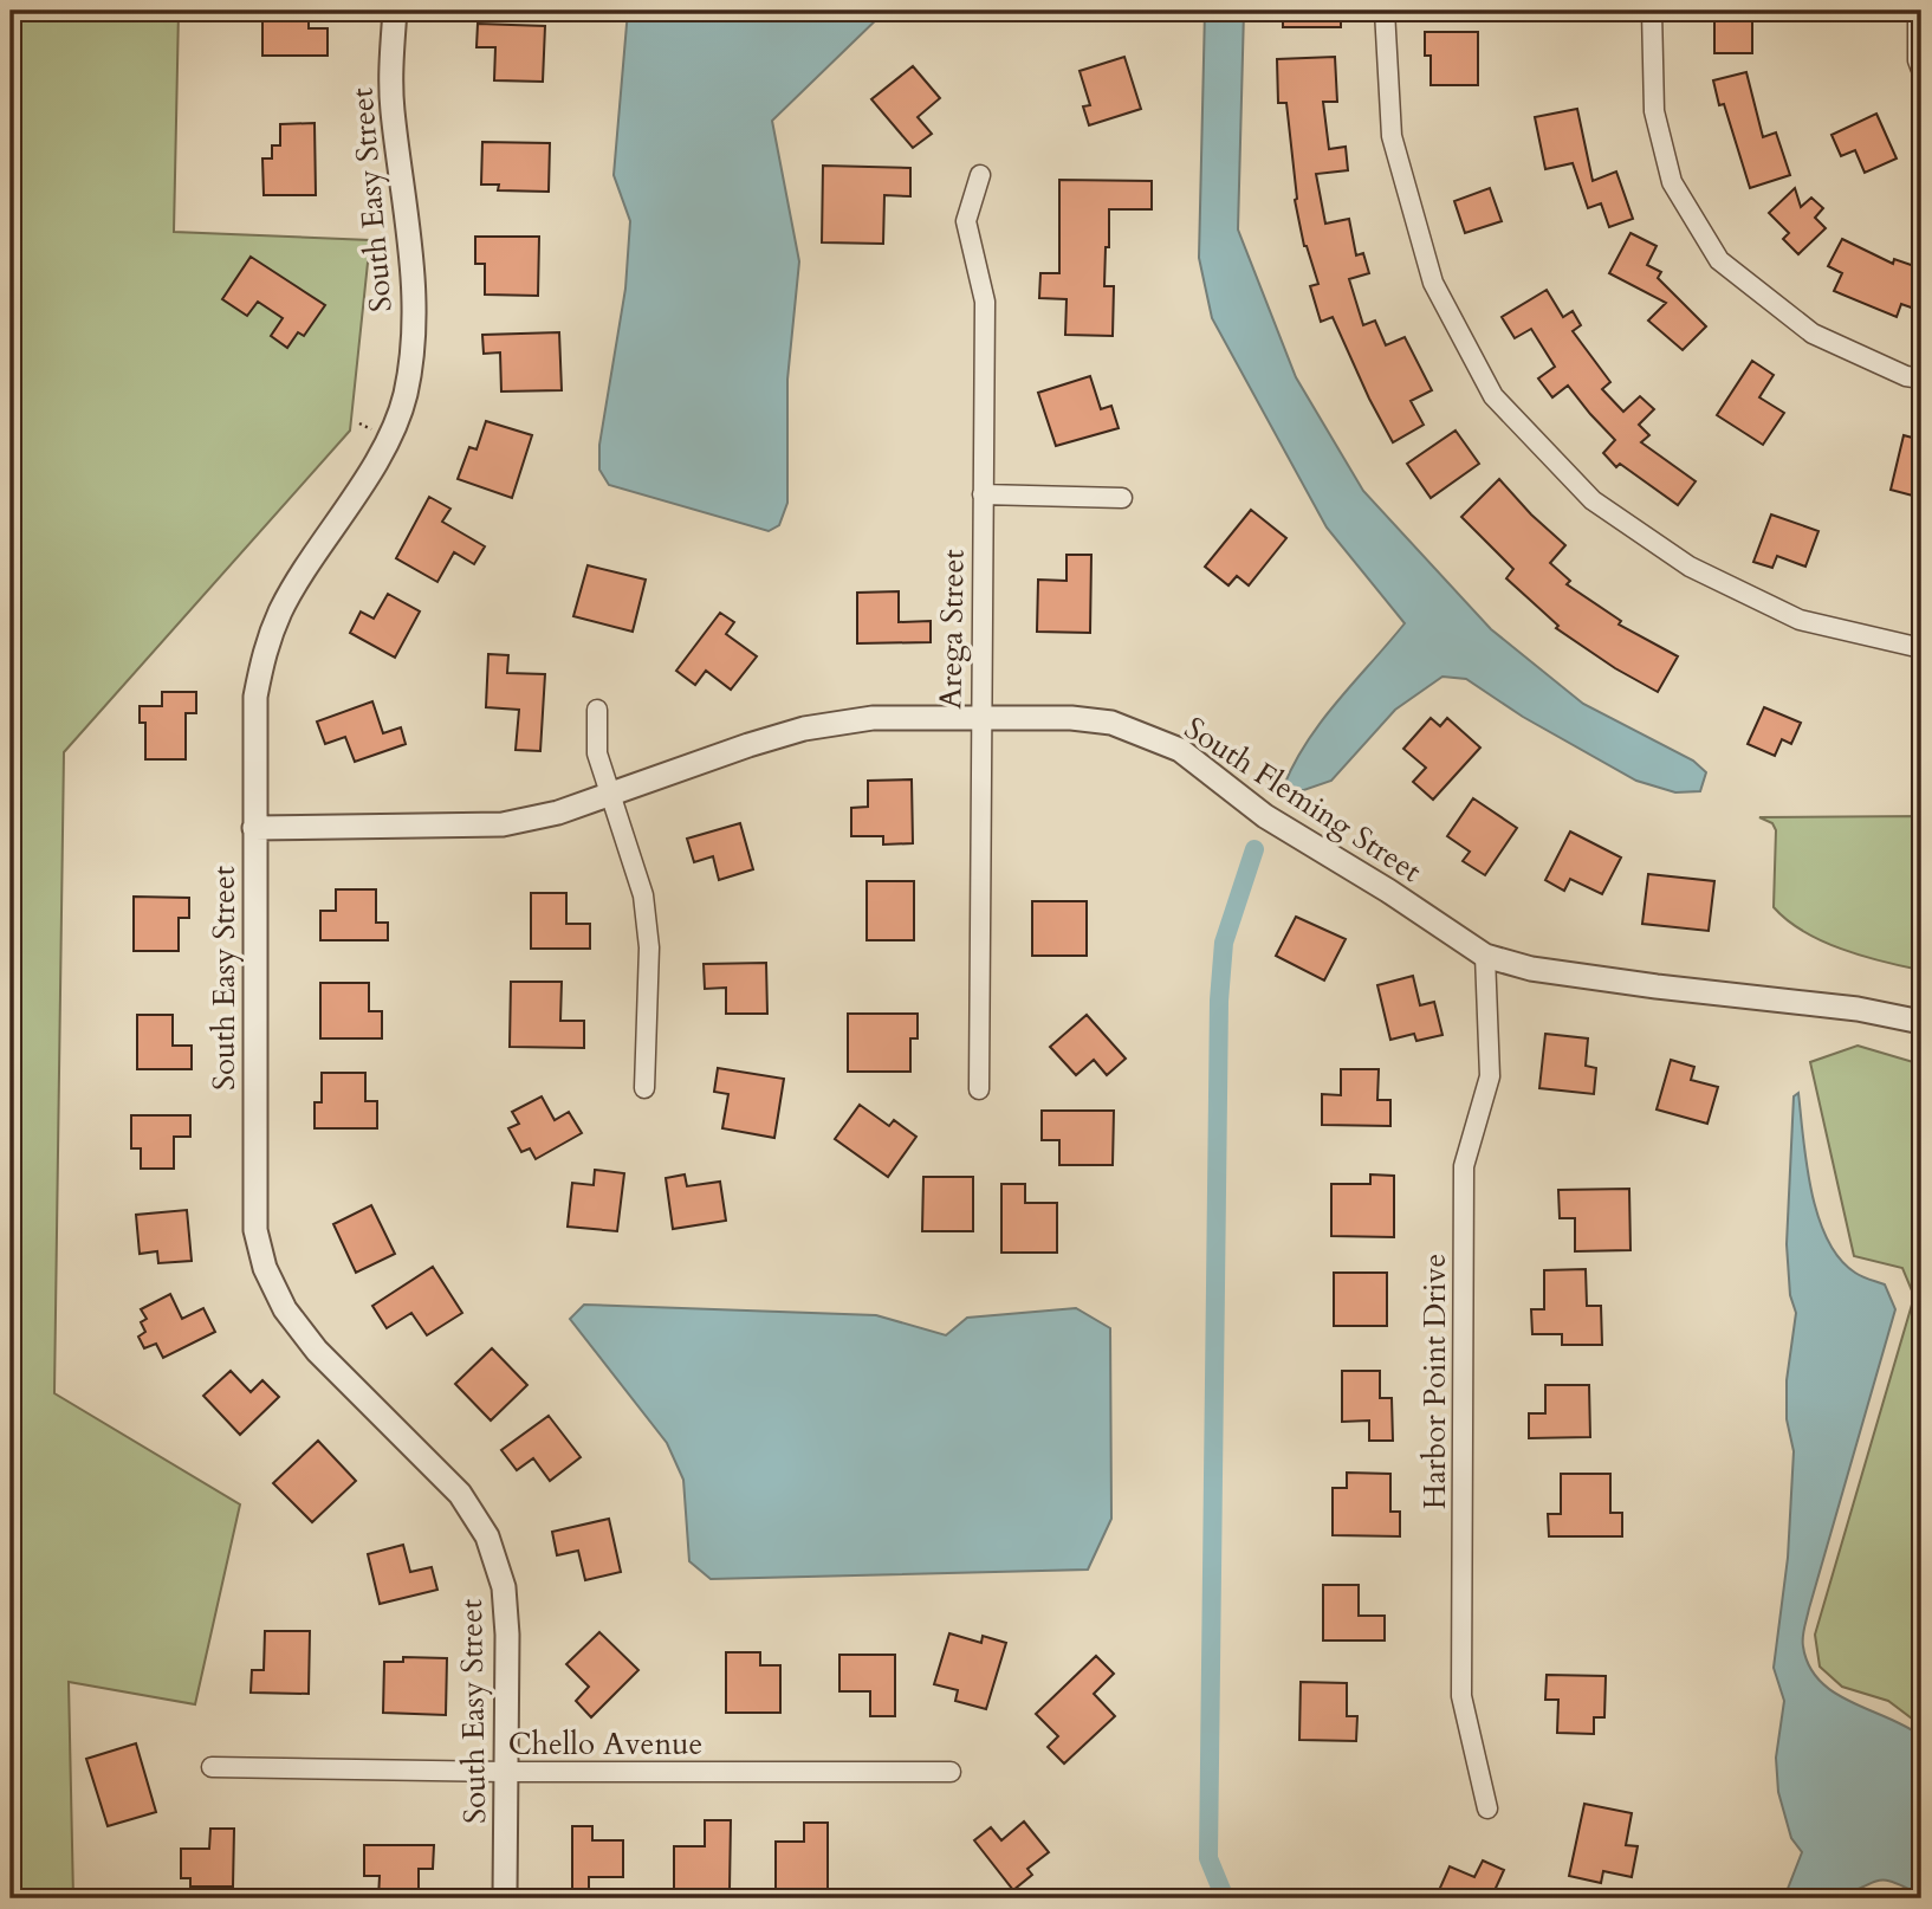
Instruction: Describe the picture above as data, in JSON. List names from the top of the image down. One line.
{"streets":{"street":["South Easy Street","Arega Street","South Fleming Street","Harbor Point Drive","Chello Avenue"]},"crossings":[["South Easy Street","South Fleming Street"],["South Easy Street","Chello Avenue"],["Arega Street","South Fleming Street"],["South Fleming Street","Harbor Point Drive"]]}
